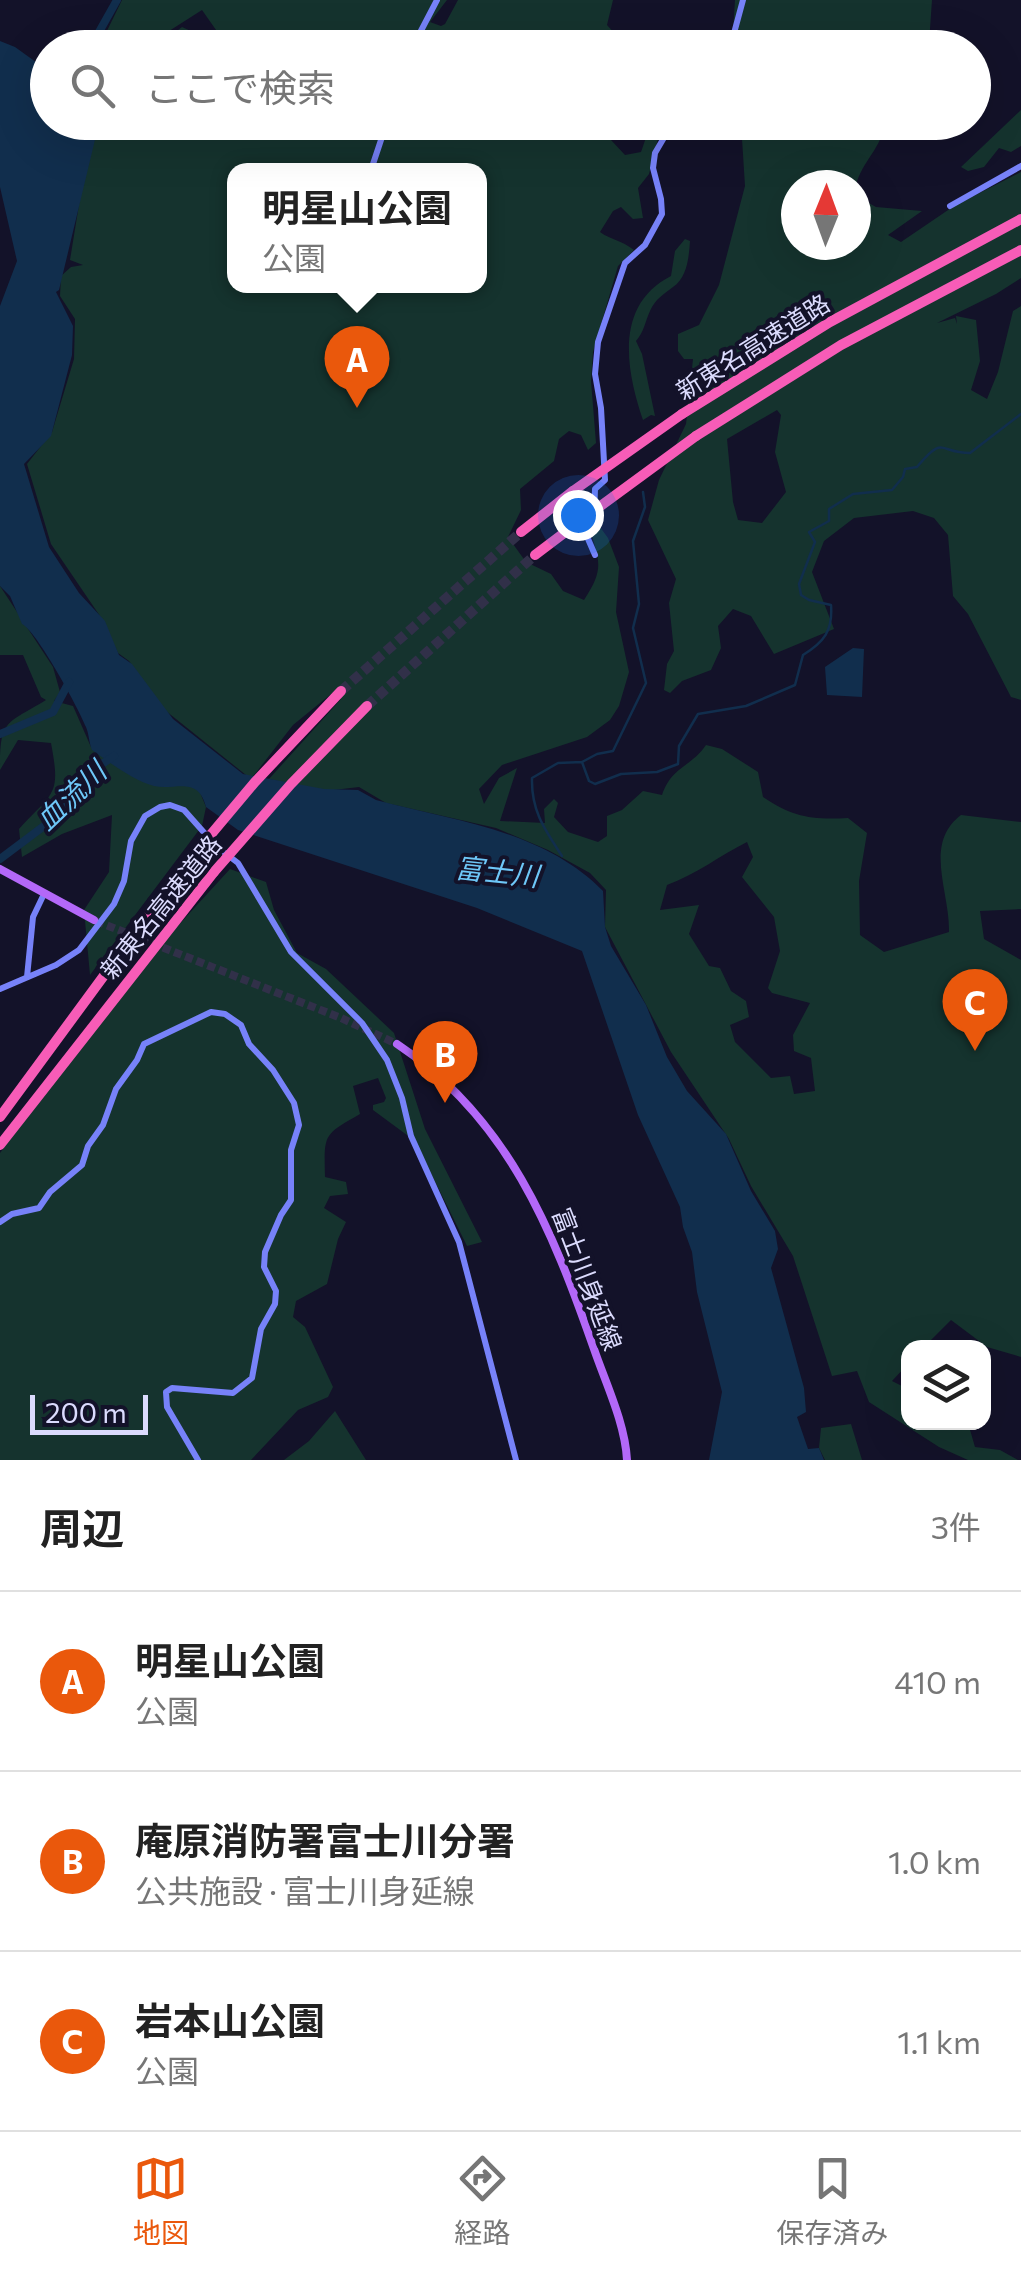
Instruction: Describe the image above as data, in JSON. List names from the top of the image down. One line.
{"streets":{"highway":["新東名高速道路"],"main road":["富士川身延線"]},"water":["血流川","富士川"],"scale_bar":"200 m","north":"top","page":{"search":"ここで検索","popup":["明星山公園","公園"],"pins":["A","C","B"],"scale":"200 m","heading":["周辺","3件"],"list":[{"mark":"A","name":"明星山公園","note":"公園","value":"410 m"},{"mark":"B","name":"庵原消防署富士川分署","note":"公共施設 · 富士川身延線","value":"1.0 km"},{"mark":"C","name":"岩本山公園","note":"公園","value":"1.1 km"}],"nav":["地図","経路","保存済み"]}}
